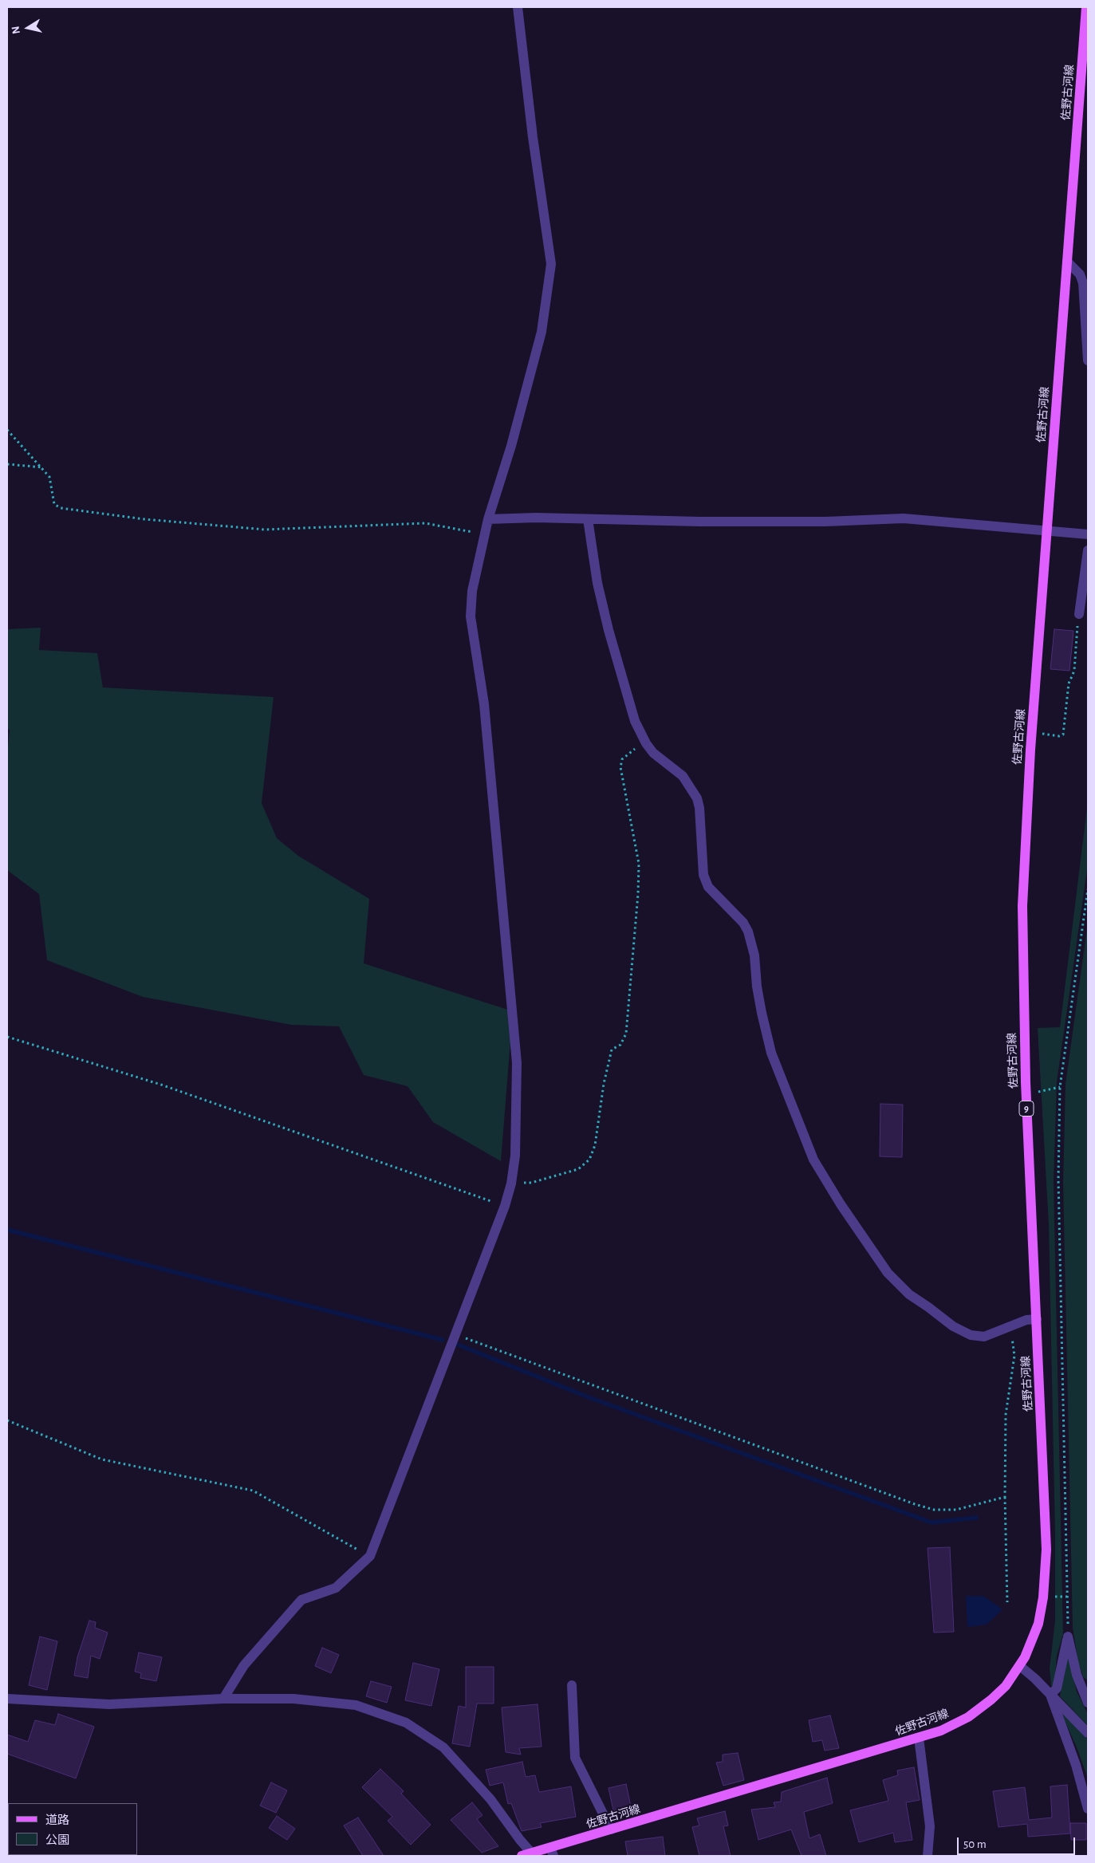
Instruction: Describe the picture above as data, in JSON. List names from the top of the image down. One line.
{"streets":{"main road":["佐野古河線","9"]},"legend":["道路","公園"],"scale_bar":"50 m","north":"left"}
